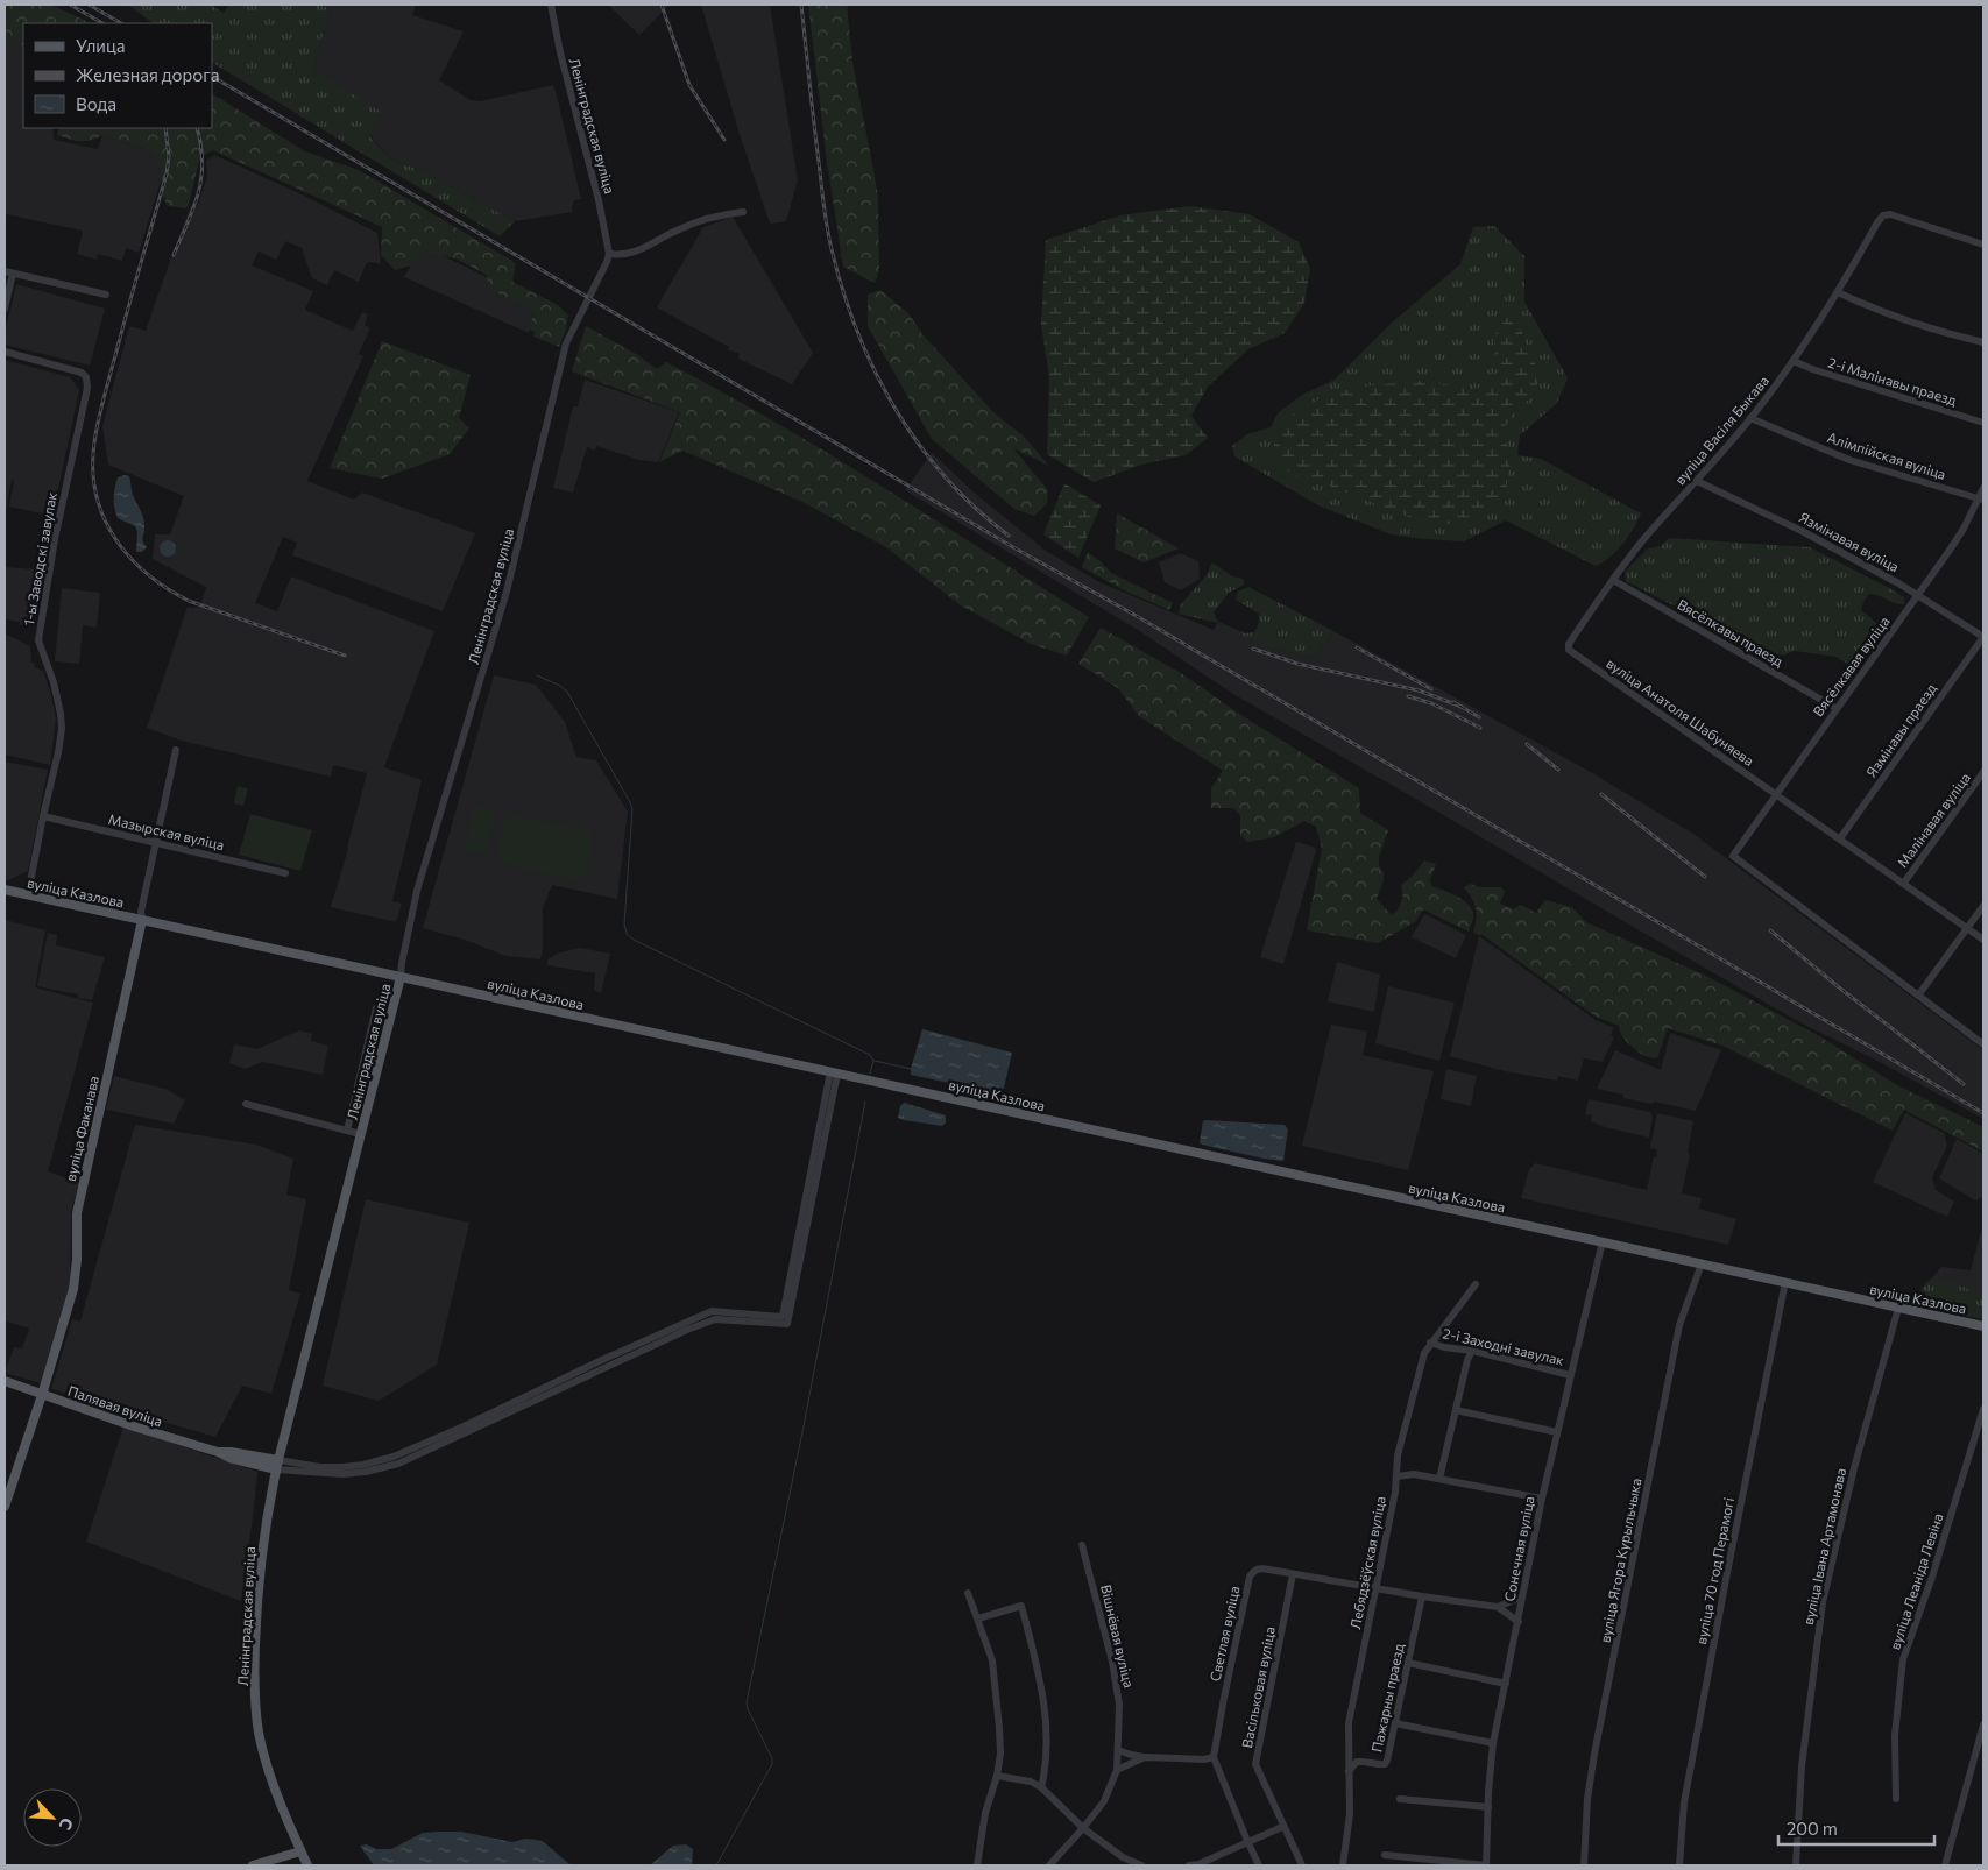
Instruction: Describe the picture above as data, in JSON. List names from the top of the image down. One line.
{"streets":{"main road":["Ленінградская вуліца","вуліца Казлова","вуліца Факанава","Палявая вуліца"],"street":["2-і Малінавы праезд","вуліца Васіля Быкава","Алімпійская вуліца","Язмінавая вуліца","1-ы Заводскі завулак","Вясёлкавы праезд","Вясёлкавая вуліца","вуліца Анатоля Шабуняева","Язмінавы праезд","Малінавая вуліца","Мазырская вуліца","2-і Заходні завулак","вуліца Івана Артамонава","Сонечная вуліца","вуліца Ягора Курыльчыка","Лебядзёўская вуліца","вуліца 70 год Перамогі","вуліца Леаніда Левіна","Светлая вуліца","Вішнёвая вуліца","Васільковая вуліца","Пажарны праезд"]},"crossings":[["Ленінградская вуліца","вуліца Казлова"],["Ленінградская вуліца","Палявая вуліца"],["2-і Малінавы праезд","вуліца Васіля Быкава"],["вуліца Васіля Быкава","Алімпійская вуліца"],["вуліца Васіля Быкава","Язмінавая вуліца"],["вуліца Васіля Быкава","Вясёлкавы праезд"],["вуліца Васіля Быкава","вуліца Анатоля Шабуняева"],["Алімпійская вуліца","Вясёлкавая вуліца"],["Язмінавая вуліца","Вясёлкавая вуліца"],["Язмінавая вуліца","Язмінавы праезд"],["1-ы Заводскі завулак","Мазырская вуліца"],["1-ы Заводскі завулак","вуліца Казлова"],["Вясёлкавы праезд","Вясёлкавая вуліца"],["Вясёлкавая вуліца","вуліца Анатоля Шабуняева"],["вуліца Анатоля Шабуняева","Язмінавы праезд"],["вуліца Анатоля Шабуняева","Малінавая вуліца"],["Мазырская вуліца","вуліца Факанава"],["вуліца Казлова","вуліца Факанава"],["вуліца Казлова","вуліца Івана Артамонава"],["вуліца Казлова","Сонечная вуліца"],["вуліца Казлова","вуліца Ягора Курыльчыка"],["вуліца Казлова","вуліца 70 год Перамогі"],["вуліца Факанава","Палявая вуліца"],["2-і Заходні завулак","Сонечная вуліца"],["2-і Заходні завулак","Лебядзёўская вуліца"],["Лебядзёўская вуліца","Светлая вуліца"],["Лебядзёўская вуліца","Пажарны праезд"],["Светлая вуліца","Васільковая вуліца"],["Светлая вуліца","Пажарны праезд"]],"legend":["Улица","Железная дорога","Вода"],"scale_bar":"200 m","north":"bottom right"}
